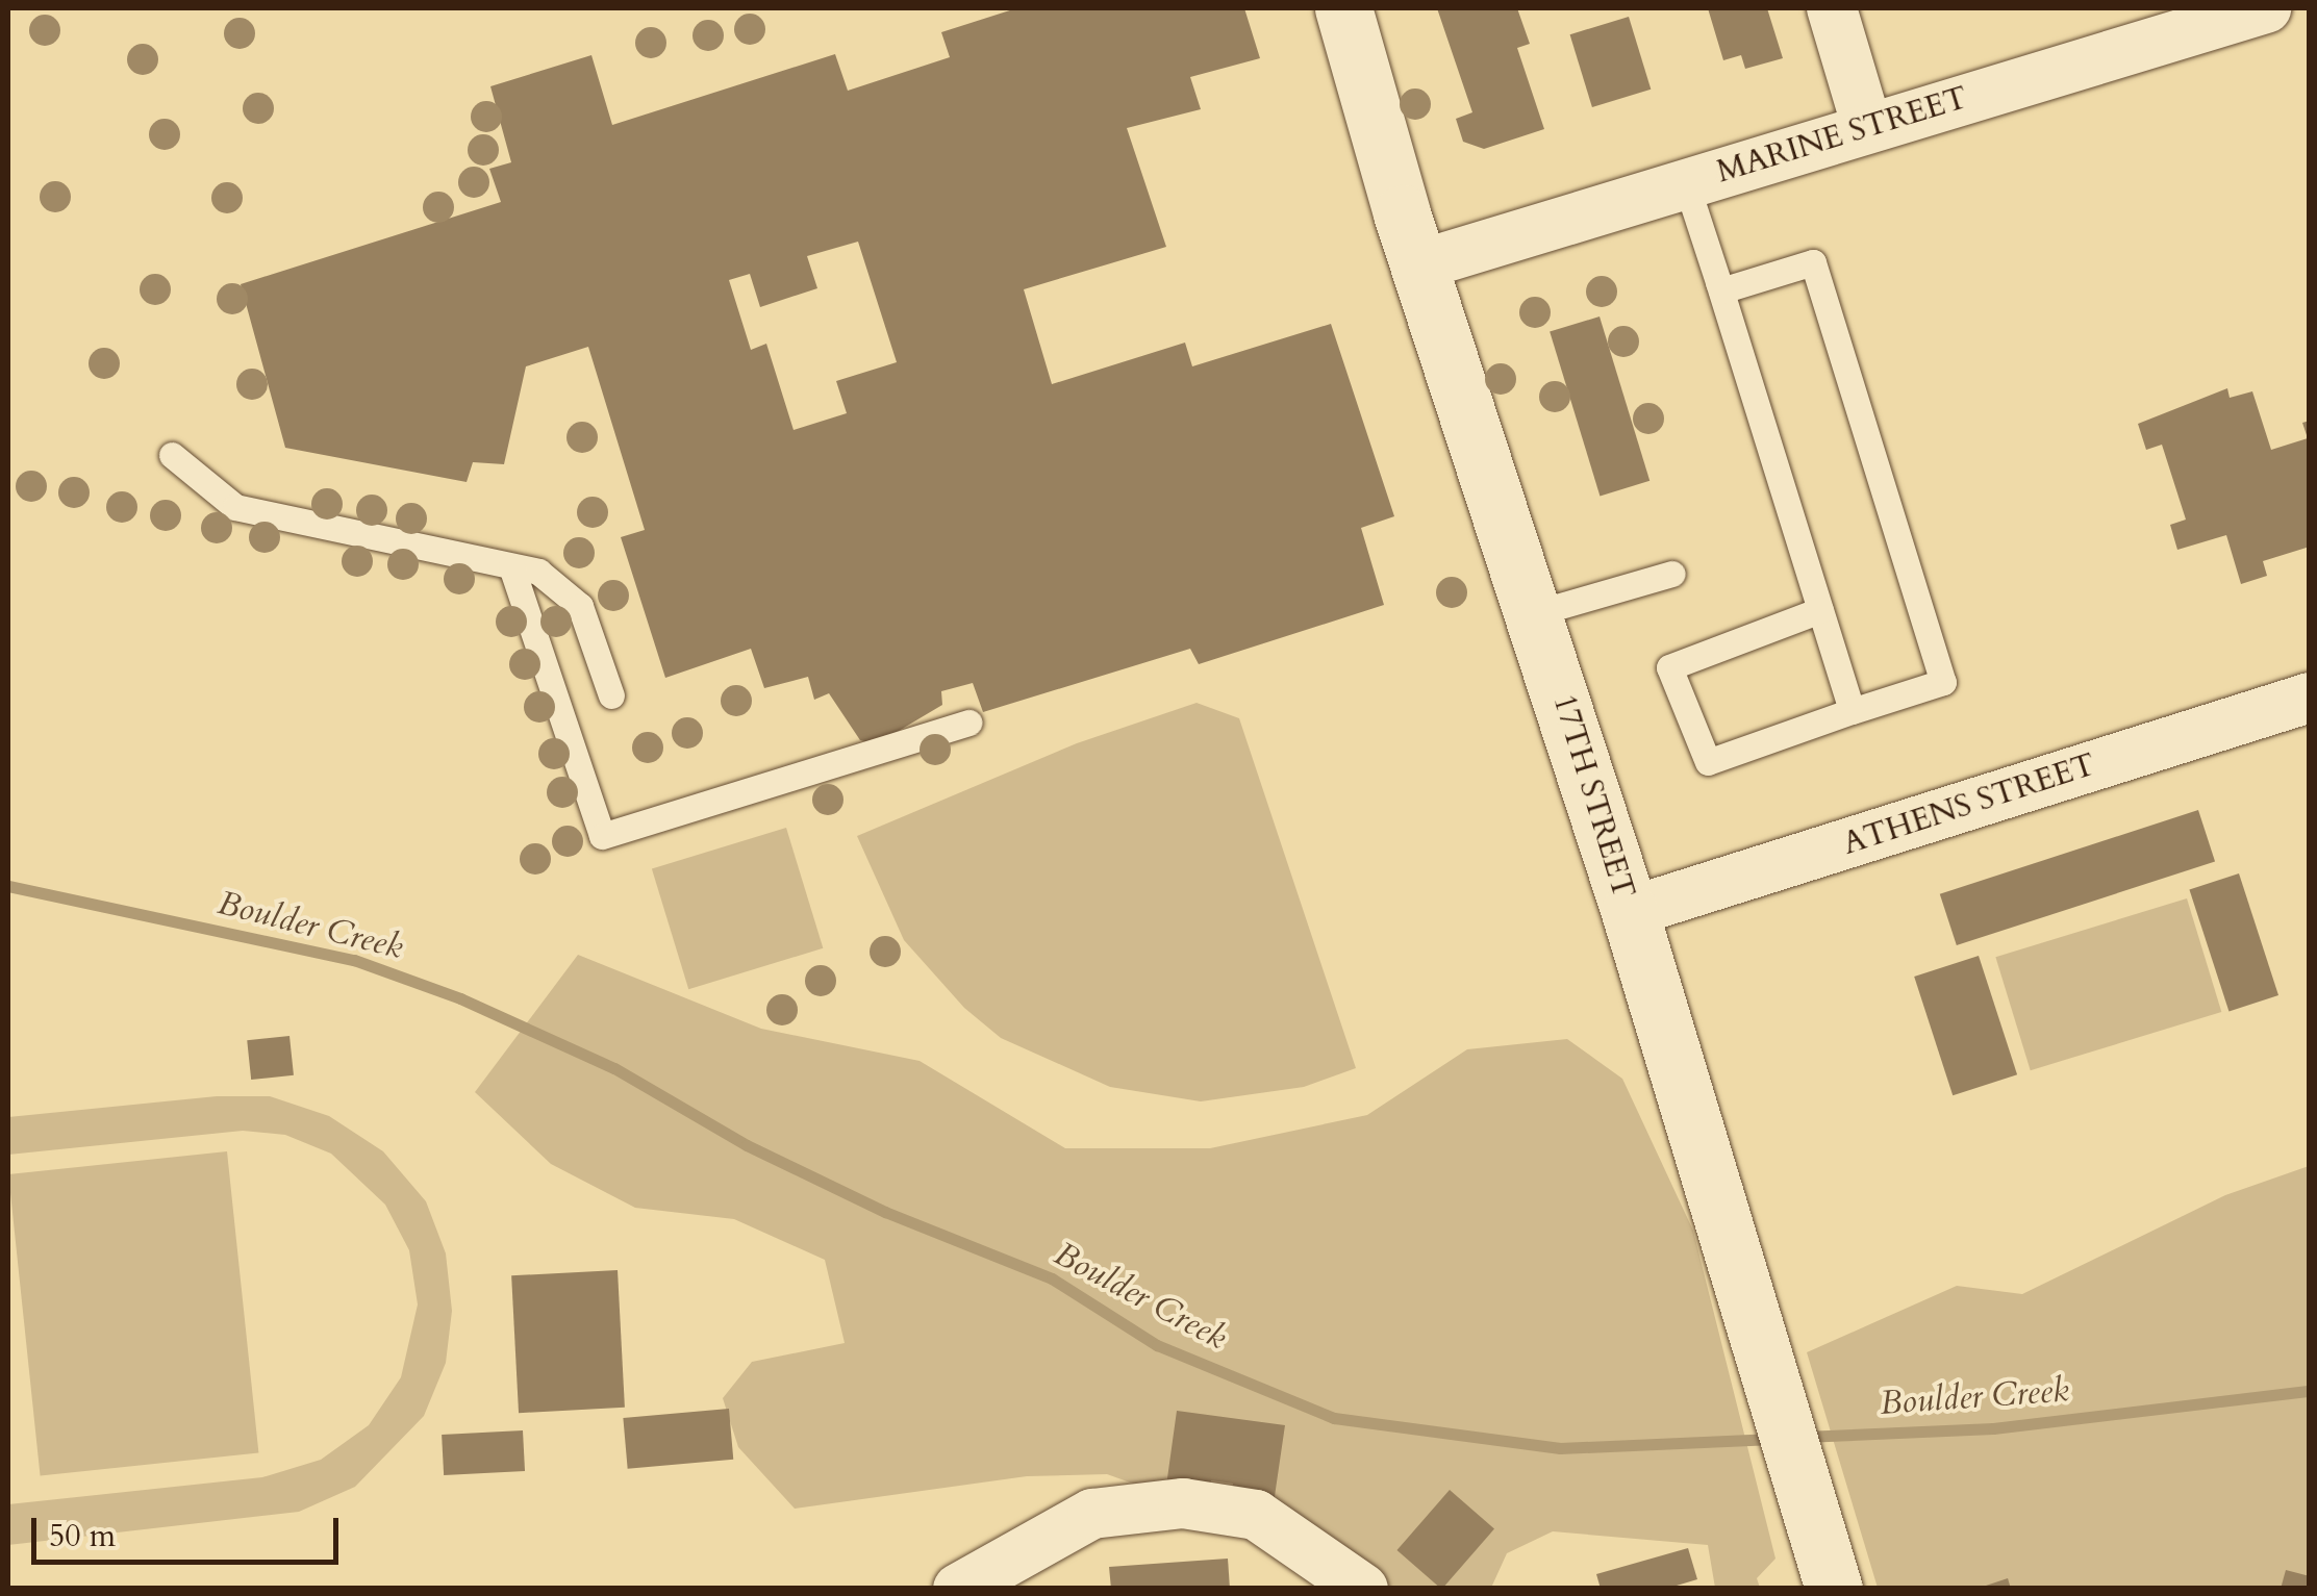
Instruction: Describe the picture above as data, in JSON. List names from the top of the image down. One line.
{"streets":{"street":["MARINE STREET","17TH STREET","ATHENS STREET"]},"crossings":[["MARINE STREET","17TH STREET"],["17TH STREET","ATHENS STREET"]],"water":["Boulder Creek"],"scale_bar":"50 m"}
